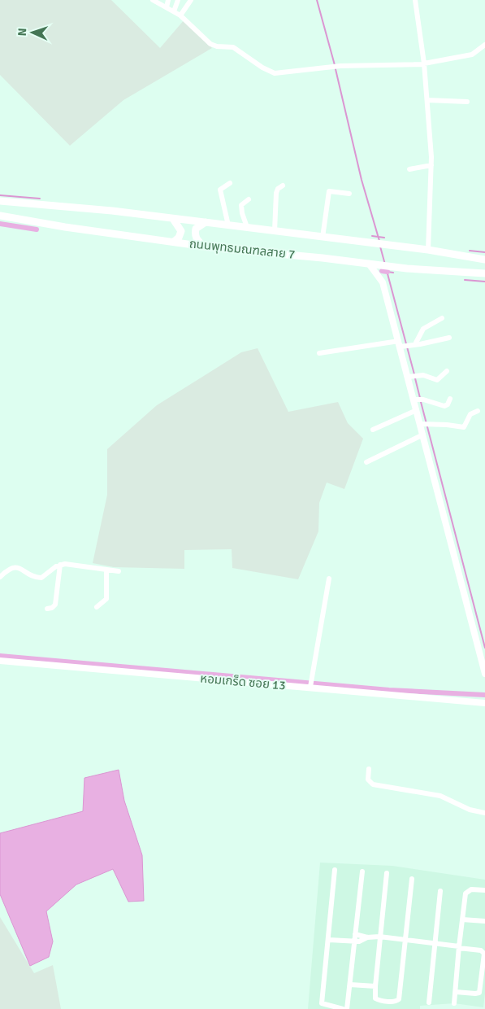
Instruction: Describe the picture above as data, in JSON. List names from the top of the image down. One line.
{"streets":{"main road":["ถนนพุทธมณฑลสาย 7"],"street":["หอมเกร็ด ซอย 13"]},"north":"left"}
